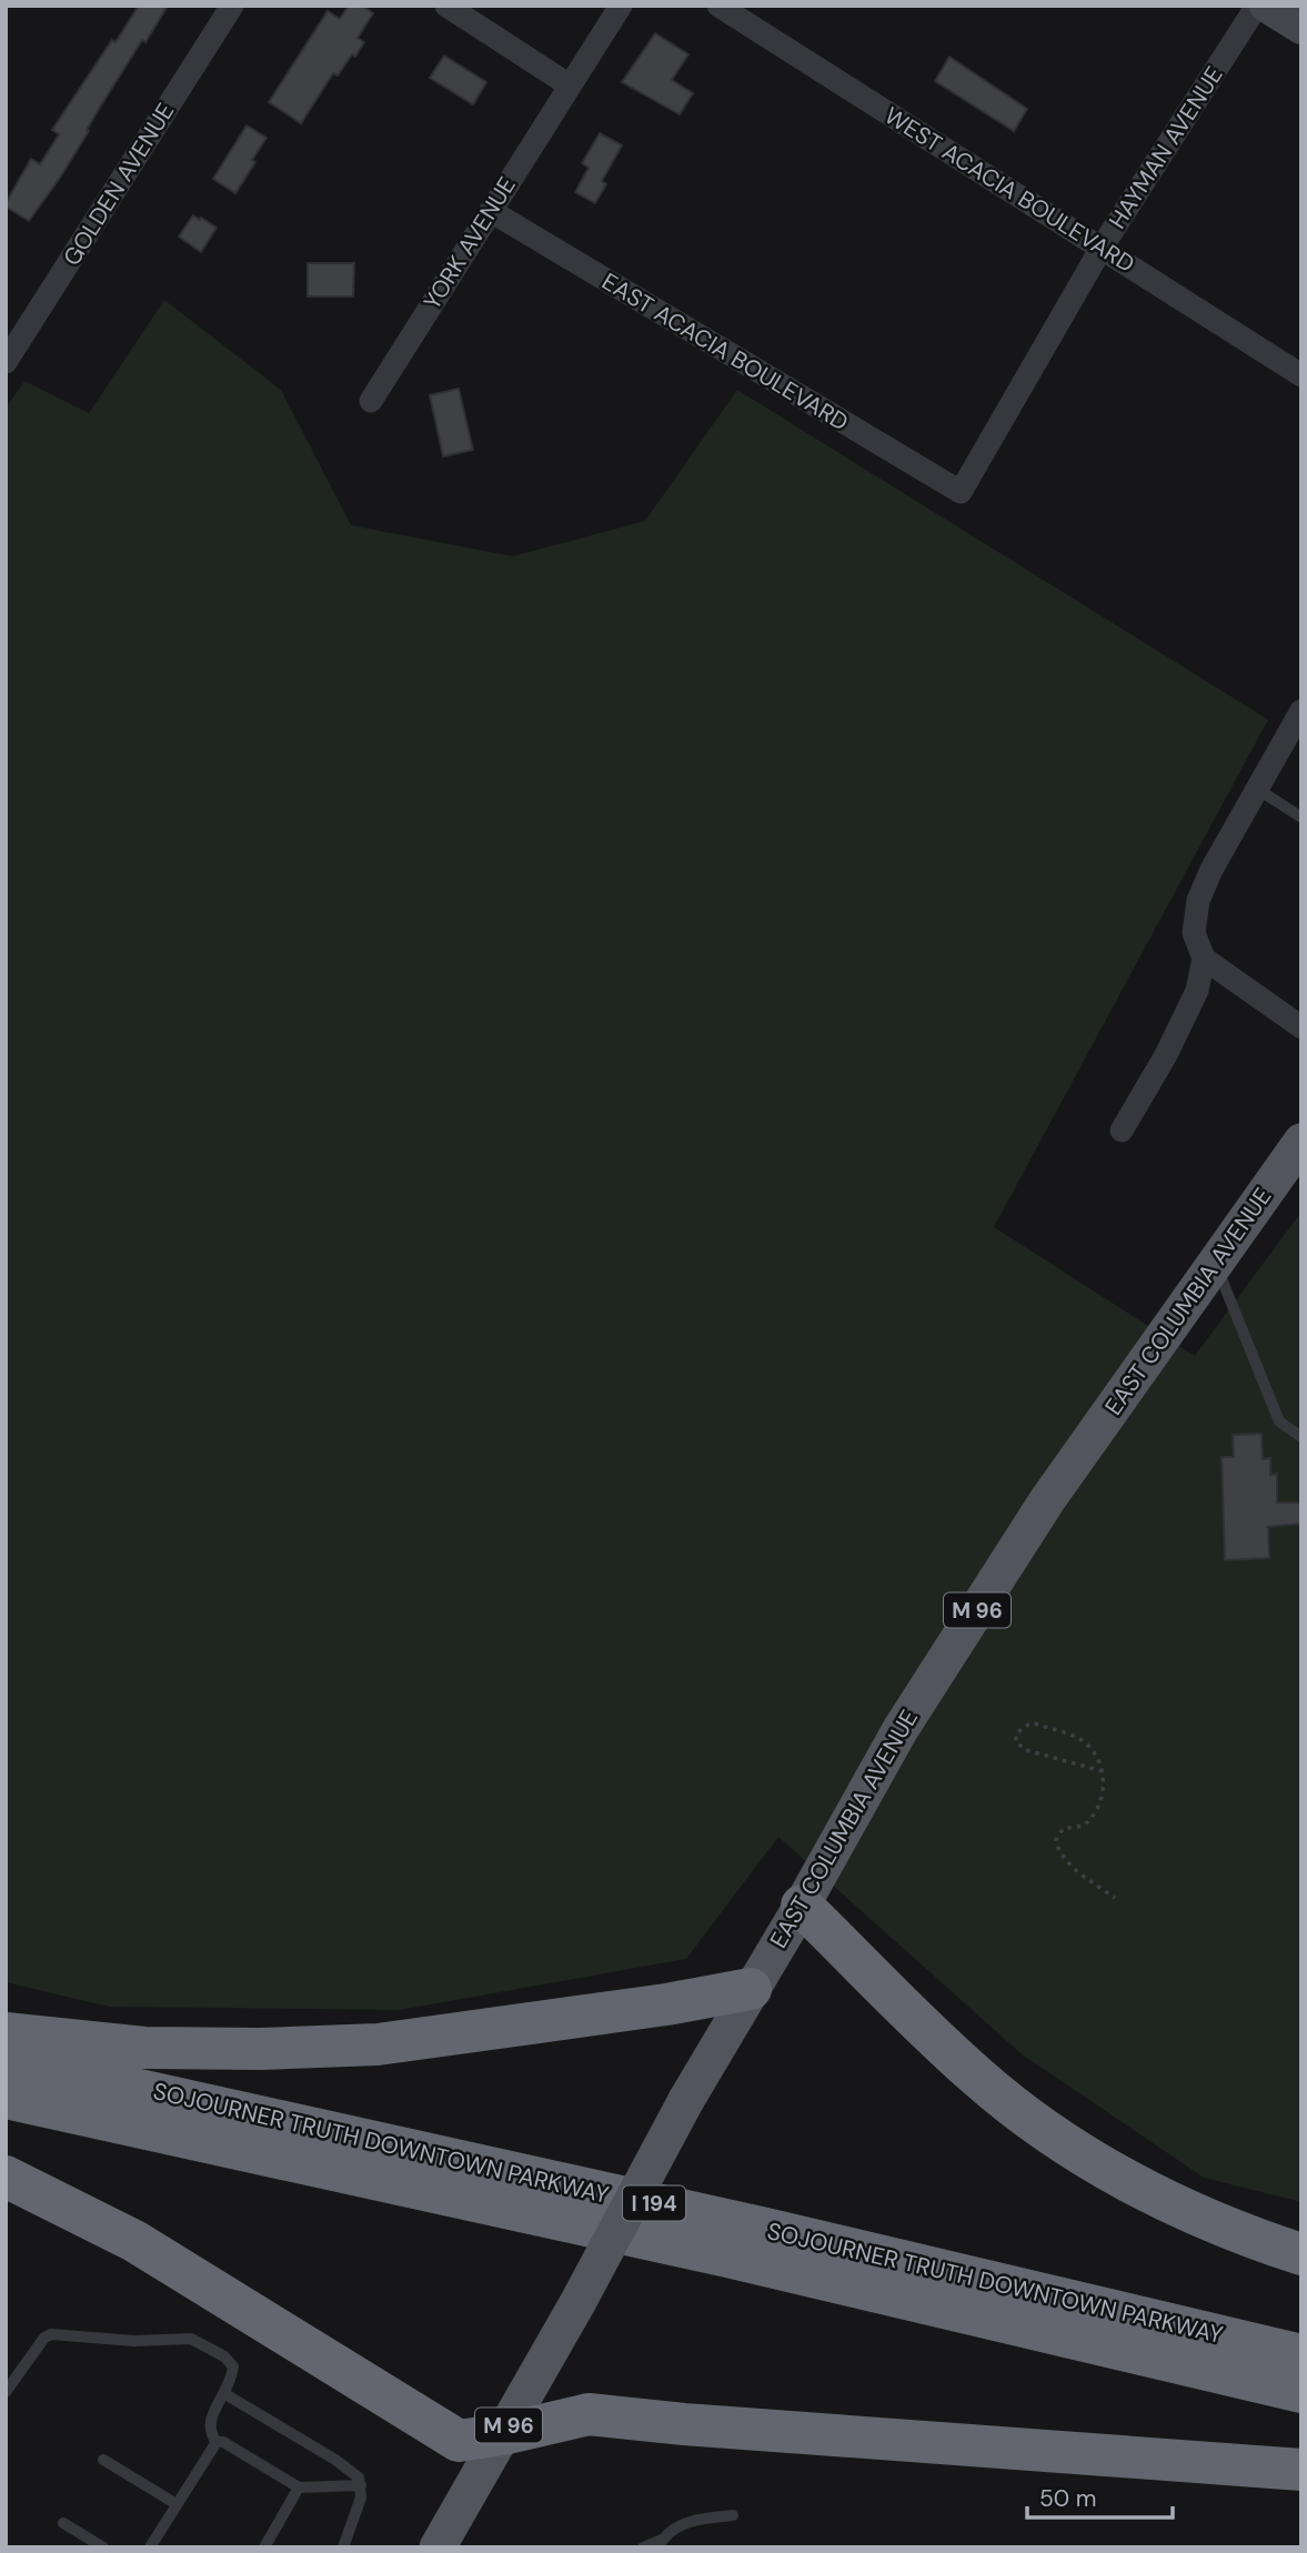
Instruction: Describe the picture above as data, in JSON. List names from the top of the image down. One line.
{"streets":{"highway":["SOJOURNER TRUTH DOWNTOWN PARKWAY","I 194"],"main road":["EAST COLUMBIA AVENUE","M 96"],"street":["HAYMAN AVENUE","GOLDEN AVENUE","WEST ACACIA BOULEVARD","YORK AVENUE","EAST ACACIA BOULEVARD"]},"crossings":[["HAYMAN AVENUE","WEST ACACIA BOULEVARD"],["HAYMAN AVENUE","EAST ACACIA BOULEVARD"],["YORK AVENUE","EAST ACACIA BOULEVARD"]],"scale_bar":"50 m"}
